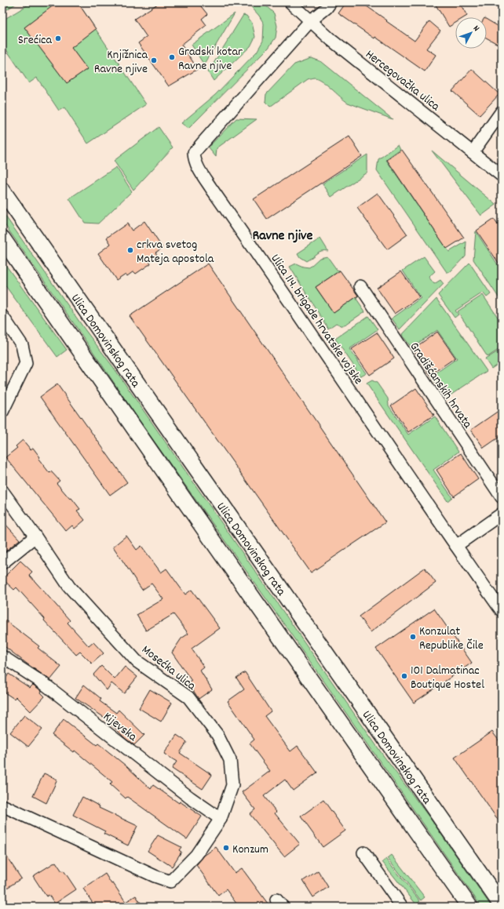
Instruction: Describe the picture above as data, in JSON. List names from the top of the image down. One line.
{"streets":{"main road":["Ulica Domovinskog rata"],"street":["Hercegovačka ulica","Ulica 114. brigade hrvatske vojske","Gradišćanskih hrvata","Mosećka ulica","Kijevska"]},"crossings":[["Hercegovačka ulica","Ulica 114. brigade hrvatske vojske"],["Mosećka ulica","Kijevska"]],"districts":["Ravne njive"],"places":["Srećica","Gradski kotar Ravne njive","Knjižnica Ravne njive","crkva svetog Mateja apostola","Konzulat Republike Čile","101 Dalmatinac Boutique Hostel","Konzum"],"north":"top right"}
